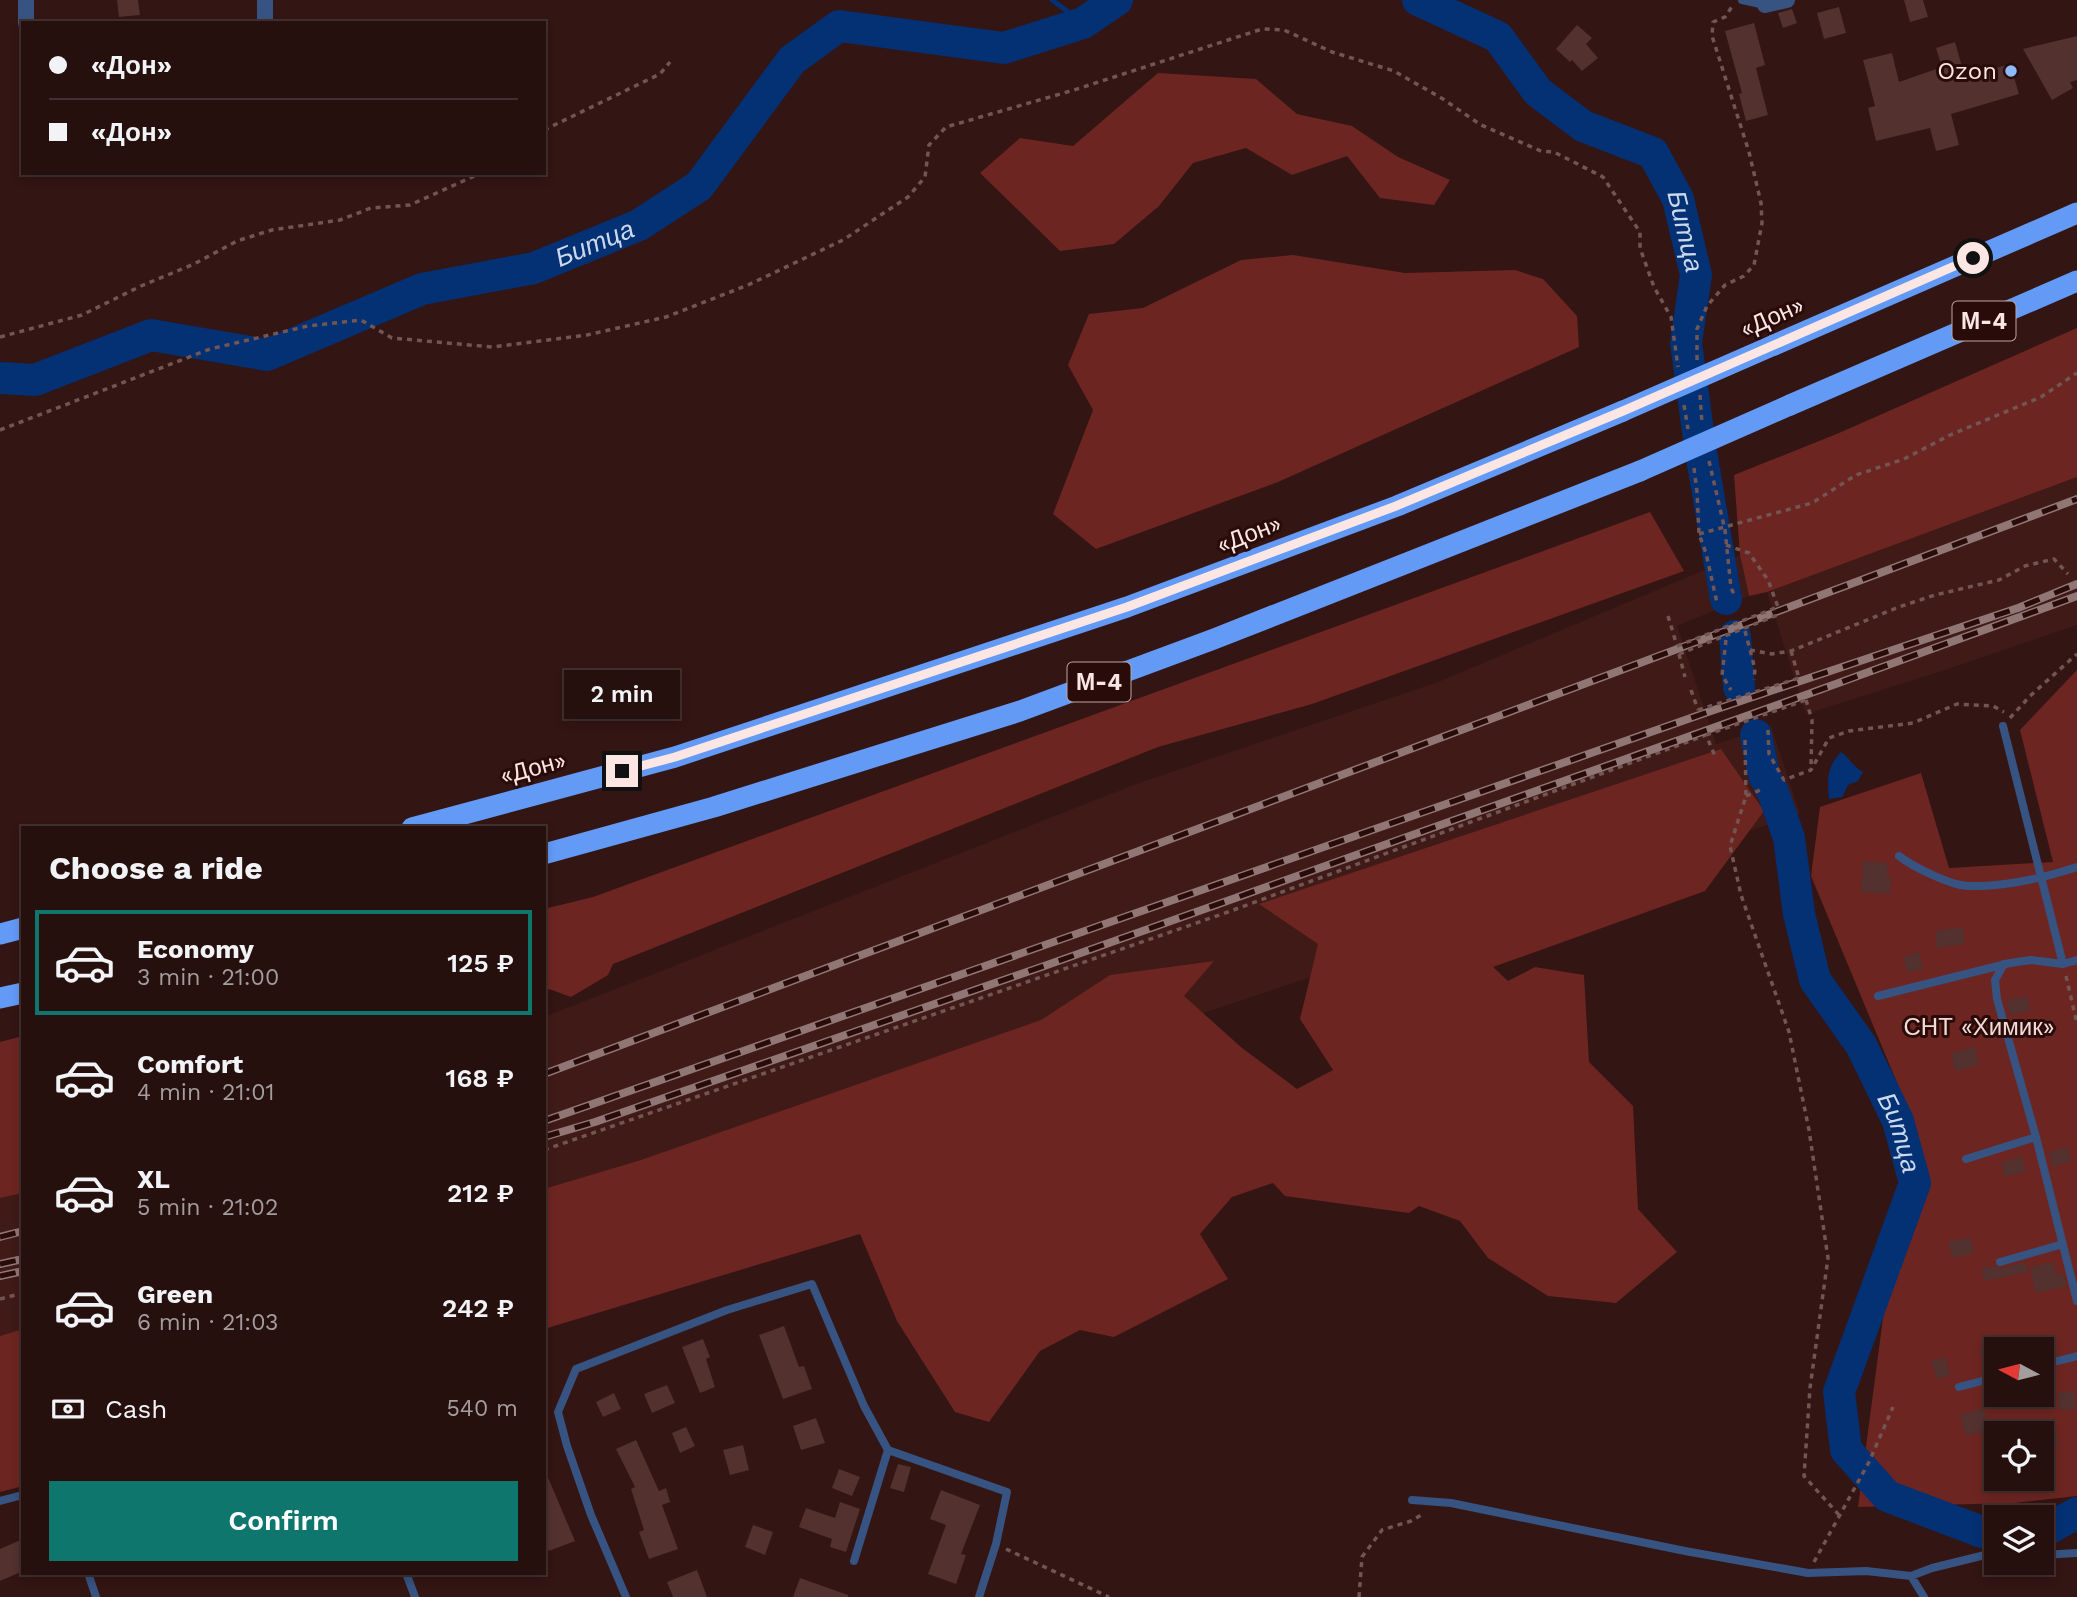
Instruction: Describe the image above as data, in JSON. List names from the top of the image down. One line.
{"streets":{"highway":["«Дон»","М-4"]},"water":["Битца"],"parks":["СНТ «Химик»"],"places":["Ozon"],"north":"left","page":{"banner":["«Дон»","«Дон»"],"bubble":"2 min","heading":"Choose a ride","list":[{"name":"Economy","note":"3 min · 21:00","value":"125 ₽"},{"name":"Comfort","note":"4 min · 21:01","value":"168 ₽"},{"name":"XL","note":"5 min · 21:02","value":"212 ₽"},{"name":"Green","note":"6 min · 21:03","value":"242 ₽"}],"pay":["Cash","540 m"],"buttons":"Confirm"}}
